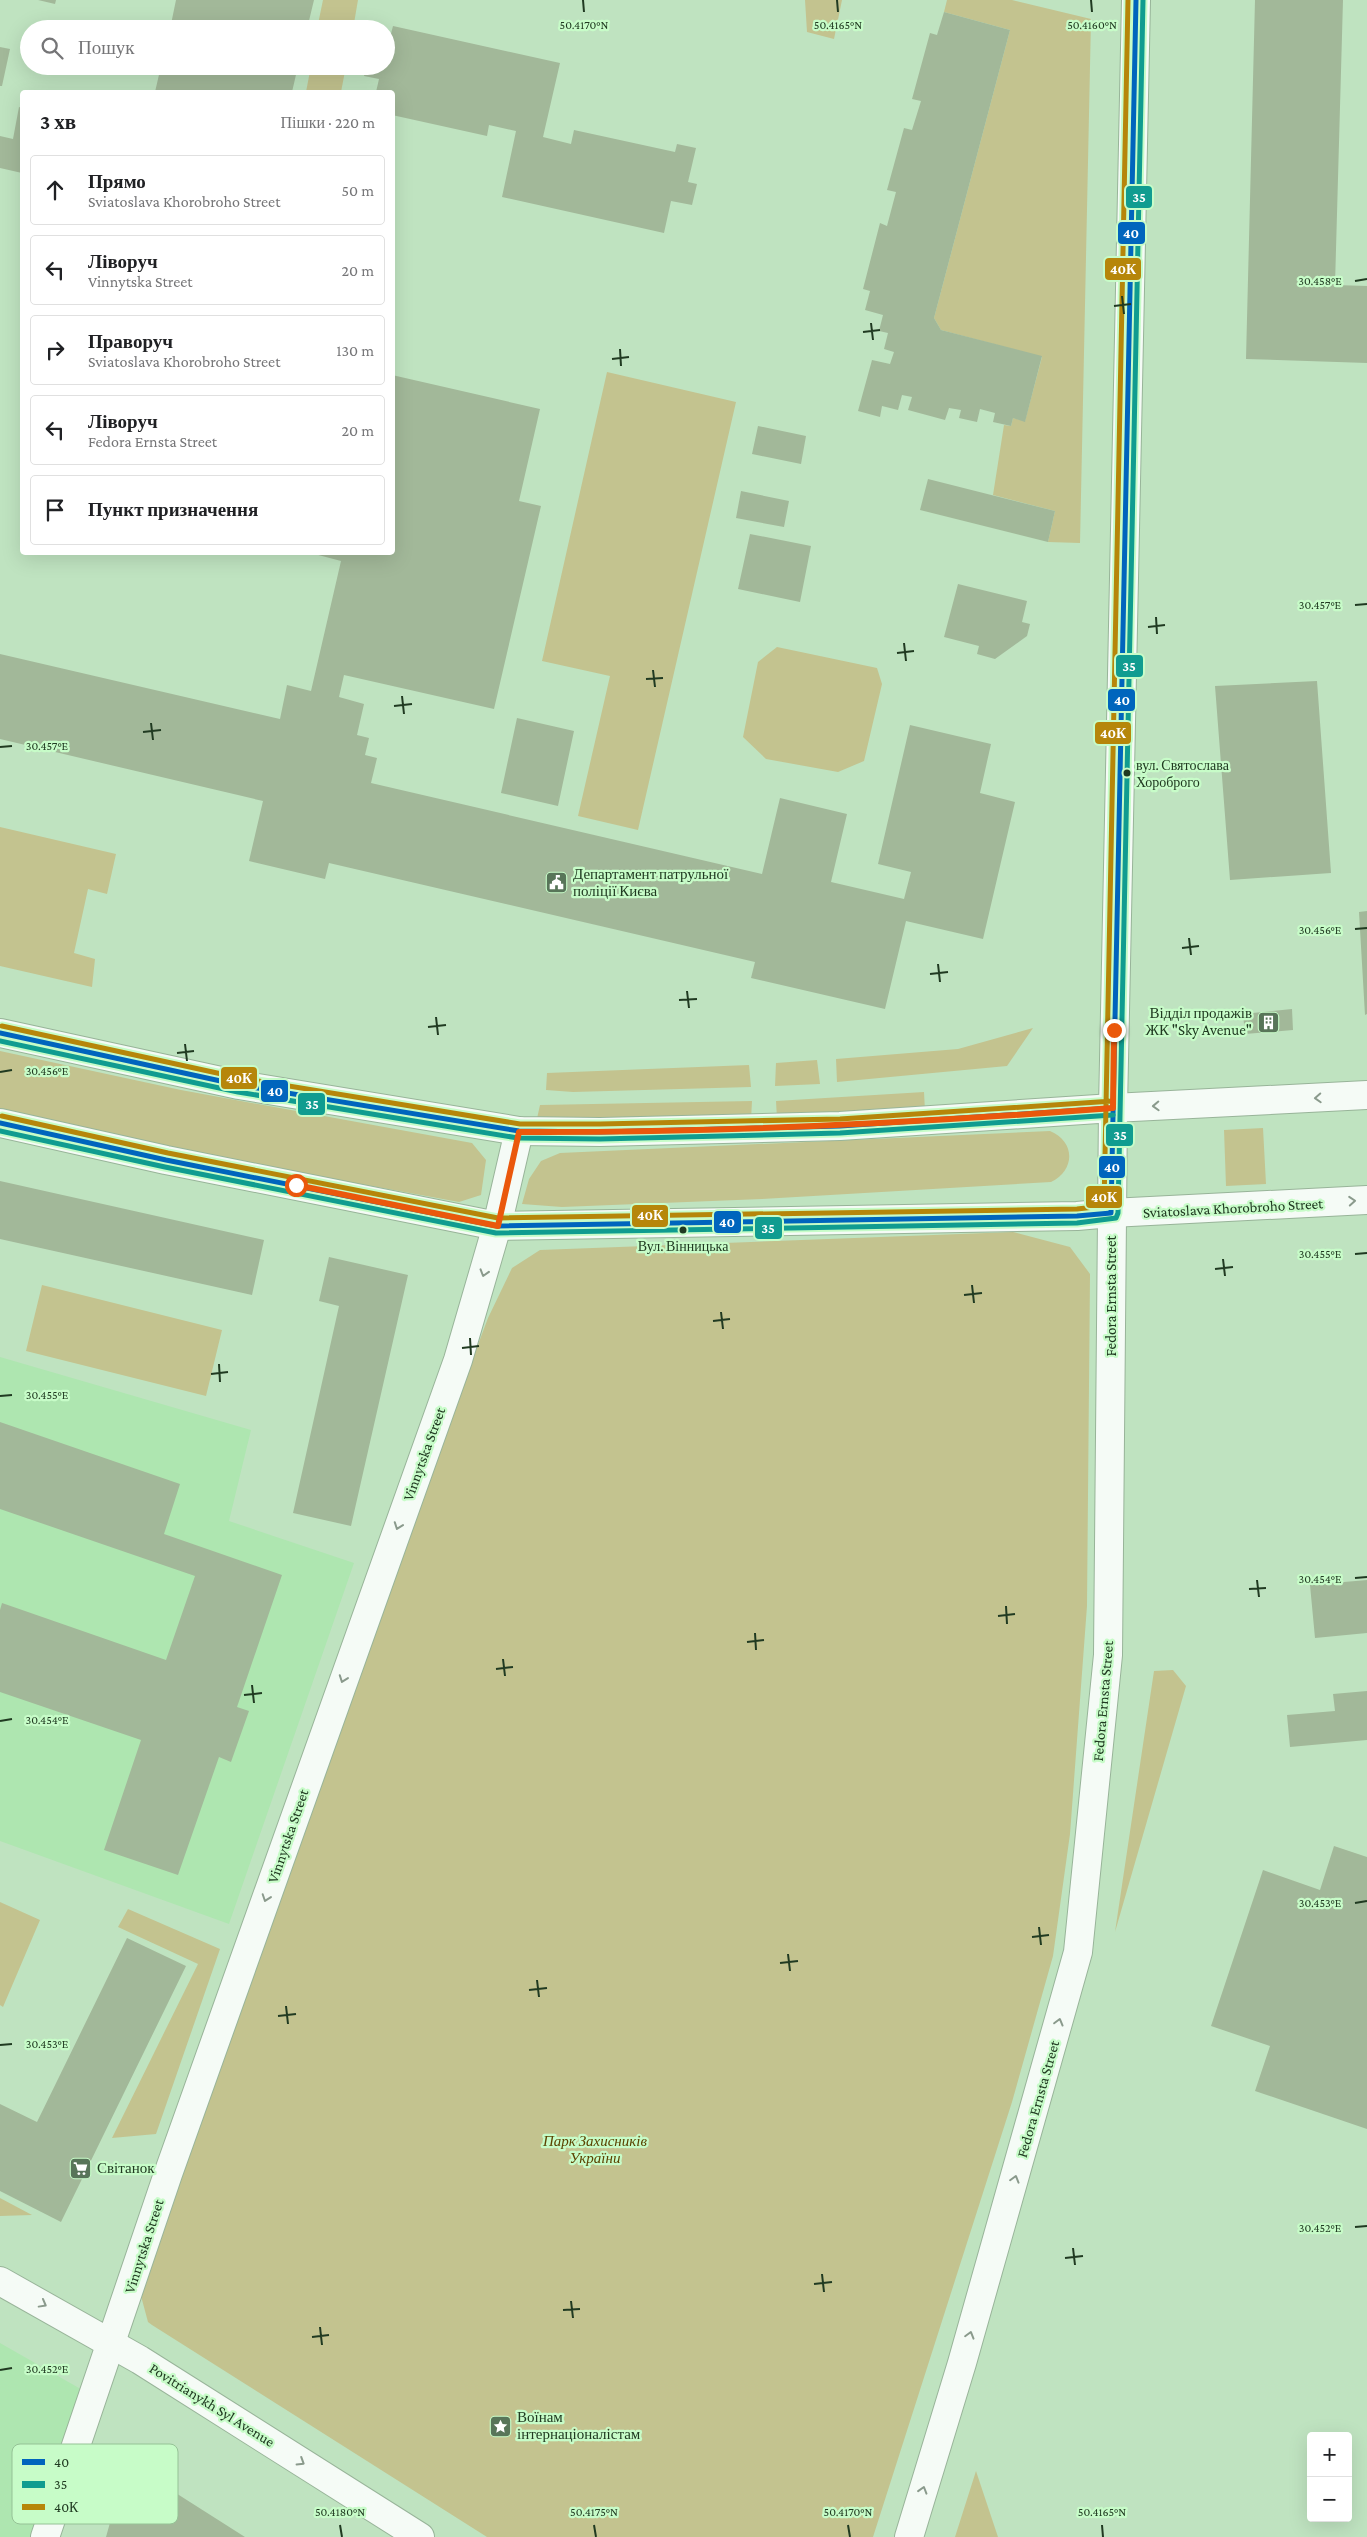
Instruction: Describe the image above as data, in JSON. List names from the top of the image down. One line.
{"streets":{"street":["Sviatoslava Khorobroho Street","Fedora Ernsta Street","Vinnytska Street","Povitrianykh Syl Avenue"]},"crossings":[["Sviatoslava Khorobroho Street","Fedora Ernsta Street"],["Sviatoslava Khorobroho Street","Vinnytska Street"],["Vinnytska Street","Povitrianykh Syl Avenue"]],"one_way":["Fedora Ernsta Street","Vinnytska Street","Povitrianykh Syl Avenue"],"parks":["Парк Захисників України"],"places":{"other":["вул. Святослава Хороброго","Вул. Вінницька"],"public building":["Департамент патрульної поліції Києва"],"building":["Відділ продажів ЖК \"Sky Avenue\""],"supermarket":["Світанок"],"place":["Воїнам інтернаціоналістам"]},"lines":["transit line 40","transit line 35","transit line 40К"],"legend":["40","35","40К"],"page":{"search":"Пошук","heading":["3 хв","Пішки · 220 m"],"list":[["Прямо","Sviatoslava Khorobroho Street","50 m"],["Ліворуч","Vinnytska Street","20 m"],["Праворуч","Sviatoslava Khorobroho Street","130 m"],["Ліворуч","Fedora Ernsta Street","20 m"],"Пункт призначення"],"map_buttons":["+","−"]},"coordinates":["50.4170°N","50.4165°N","50.4160°N","30.458°E","30.457°E","30.456°E","30.455°E","30.454°E","30.453°E","30.452°E","50.4180°N","50.4175°N"]}
